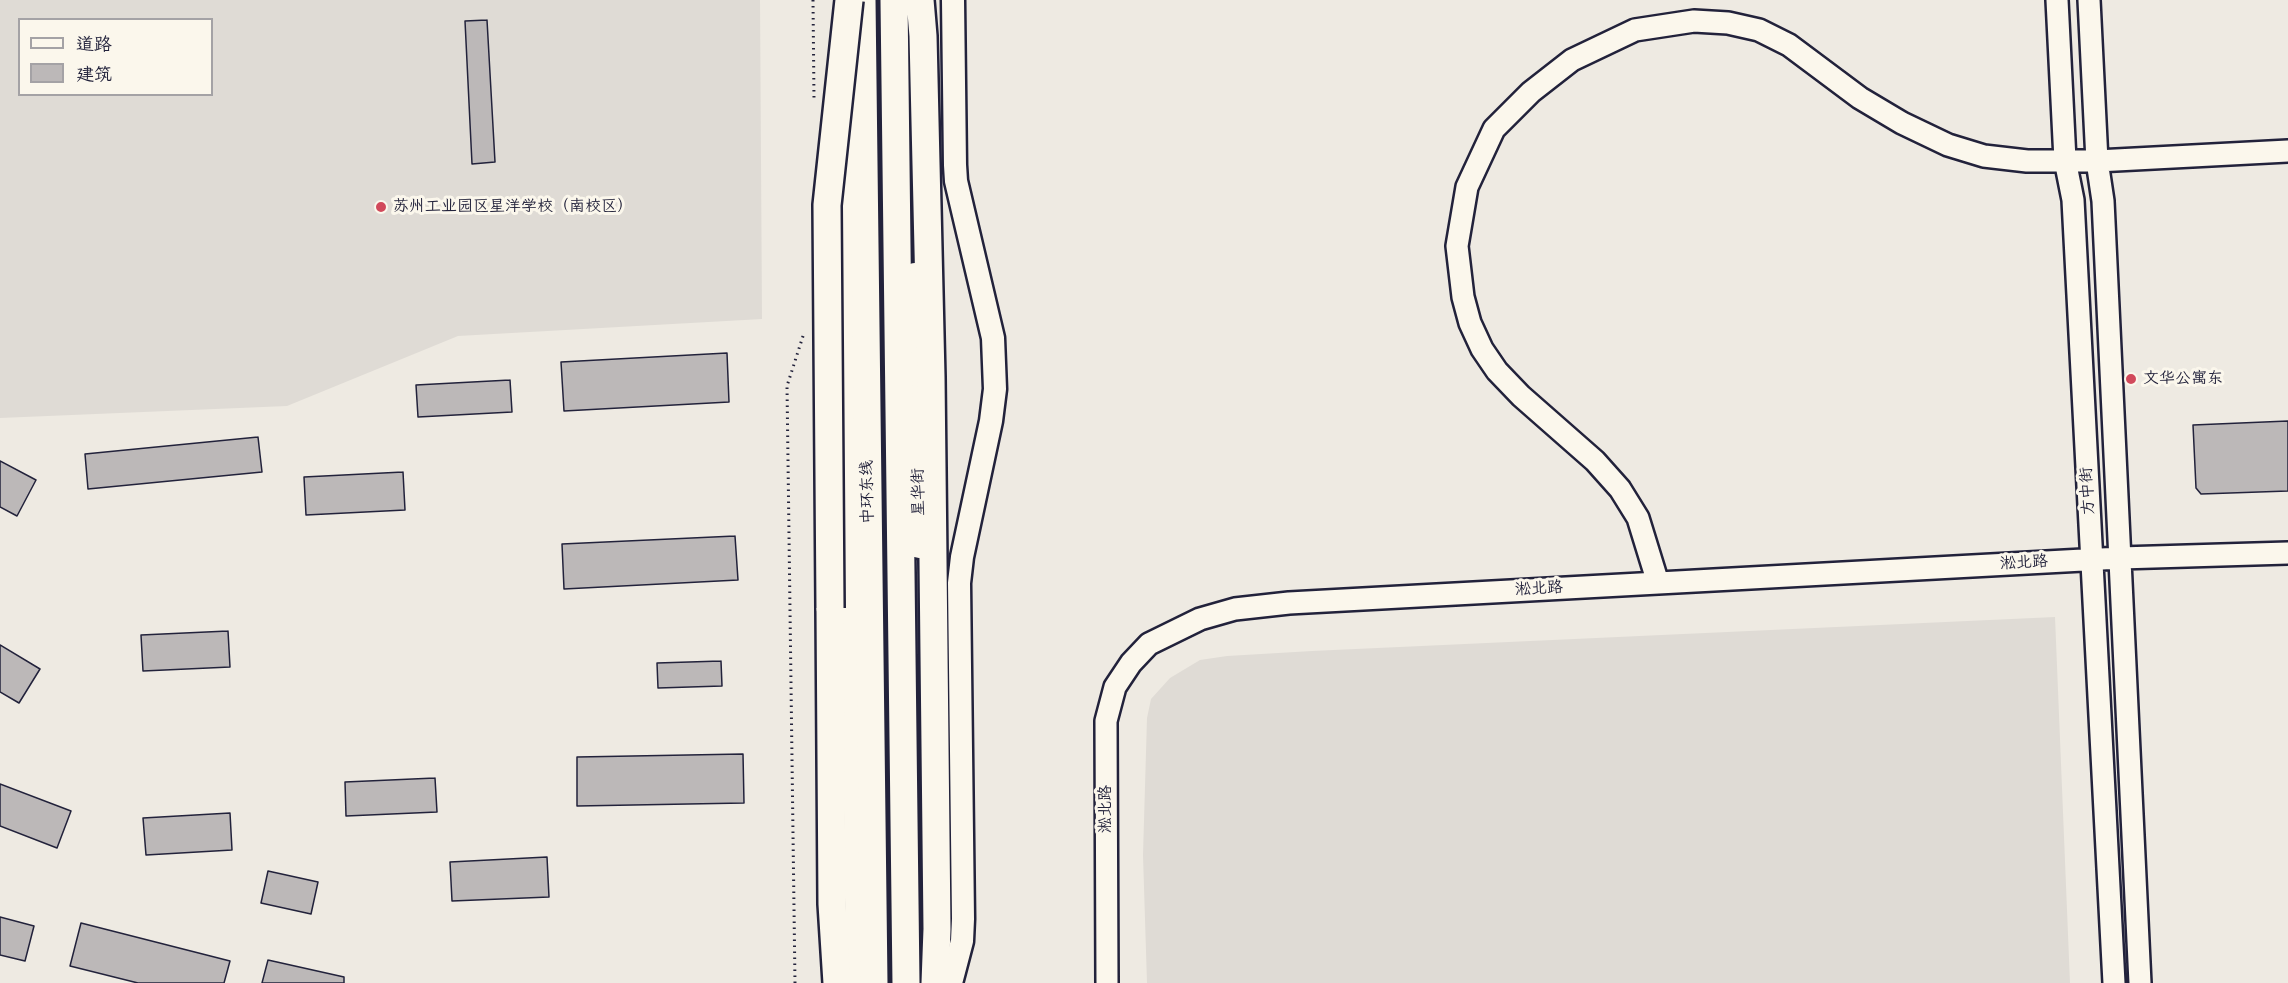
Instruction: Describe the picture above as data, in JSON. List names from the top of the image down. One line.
{"streets":{"highway":["中环东线"],"main road":["星华街"],"street":["方中街","淞北路"]},"crossings":[["方中街","淞北路"]],"places":["苏州工业园区星洋学校（南校区）","文华公寓东"],"legend":["道路","建筑"]}
